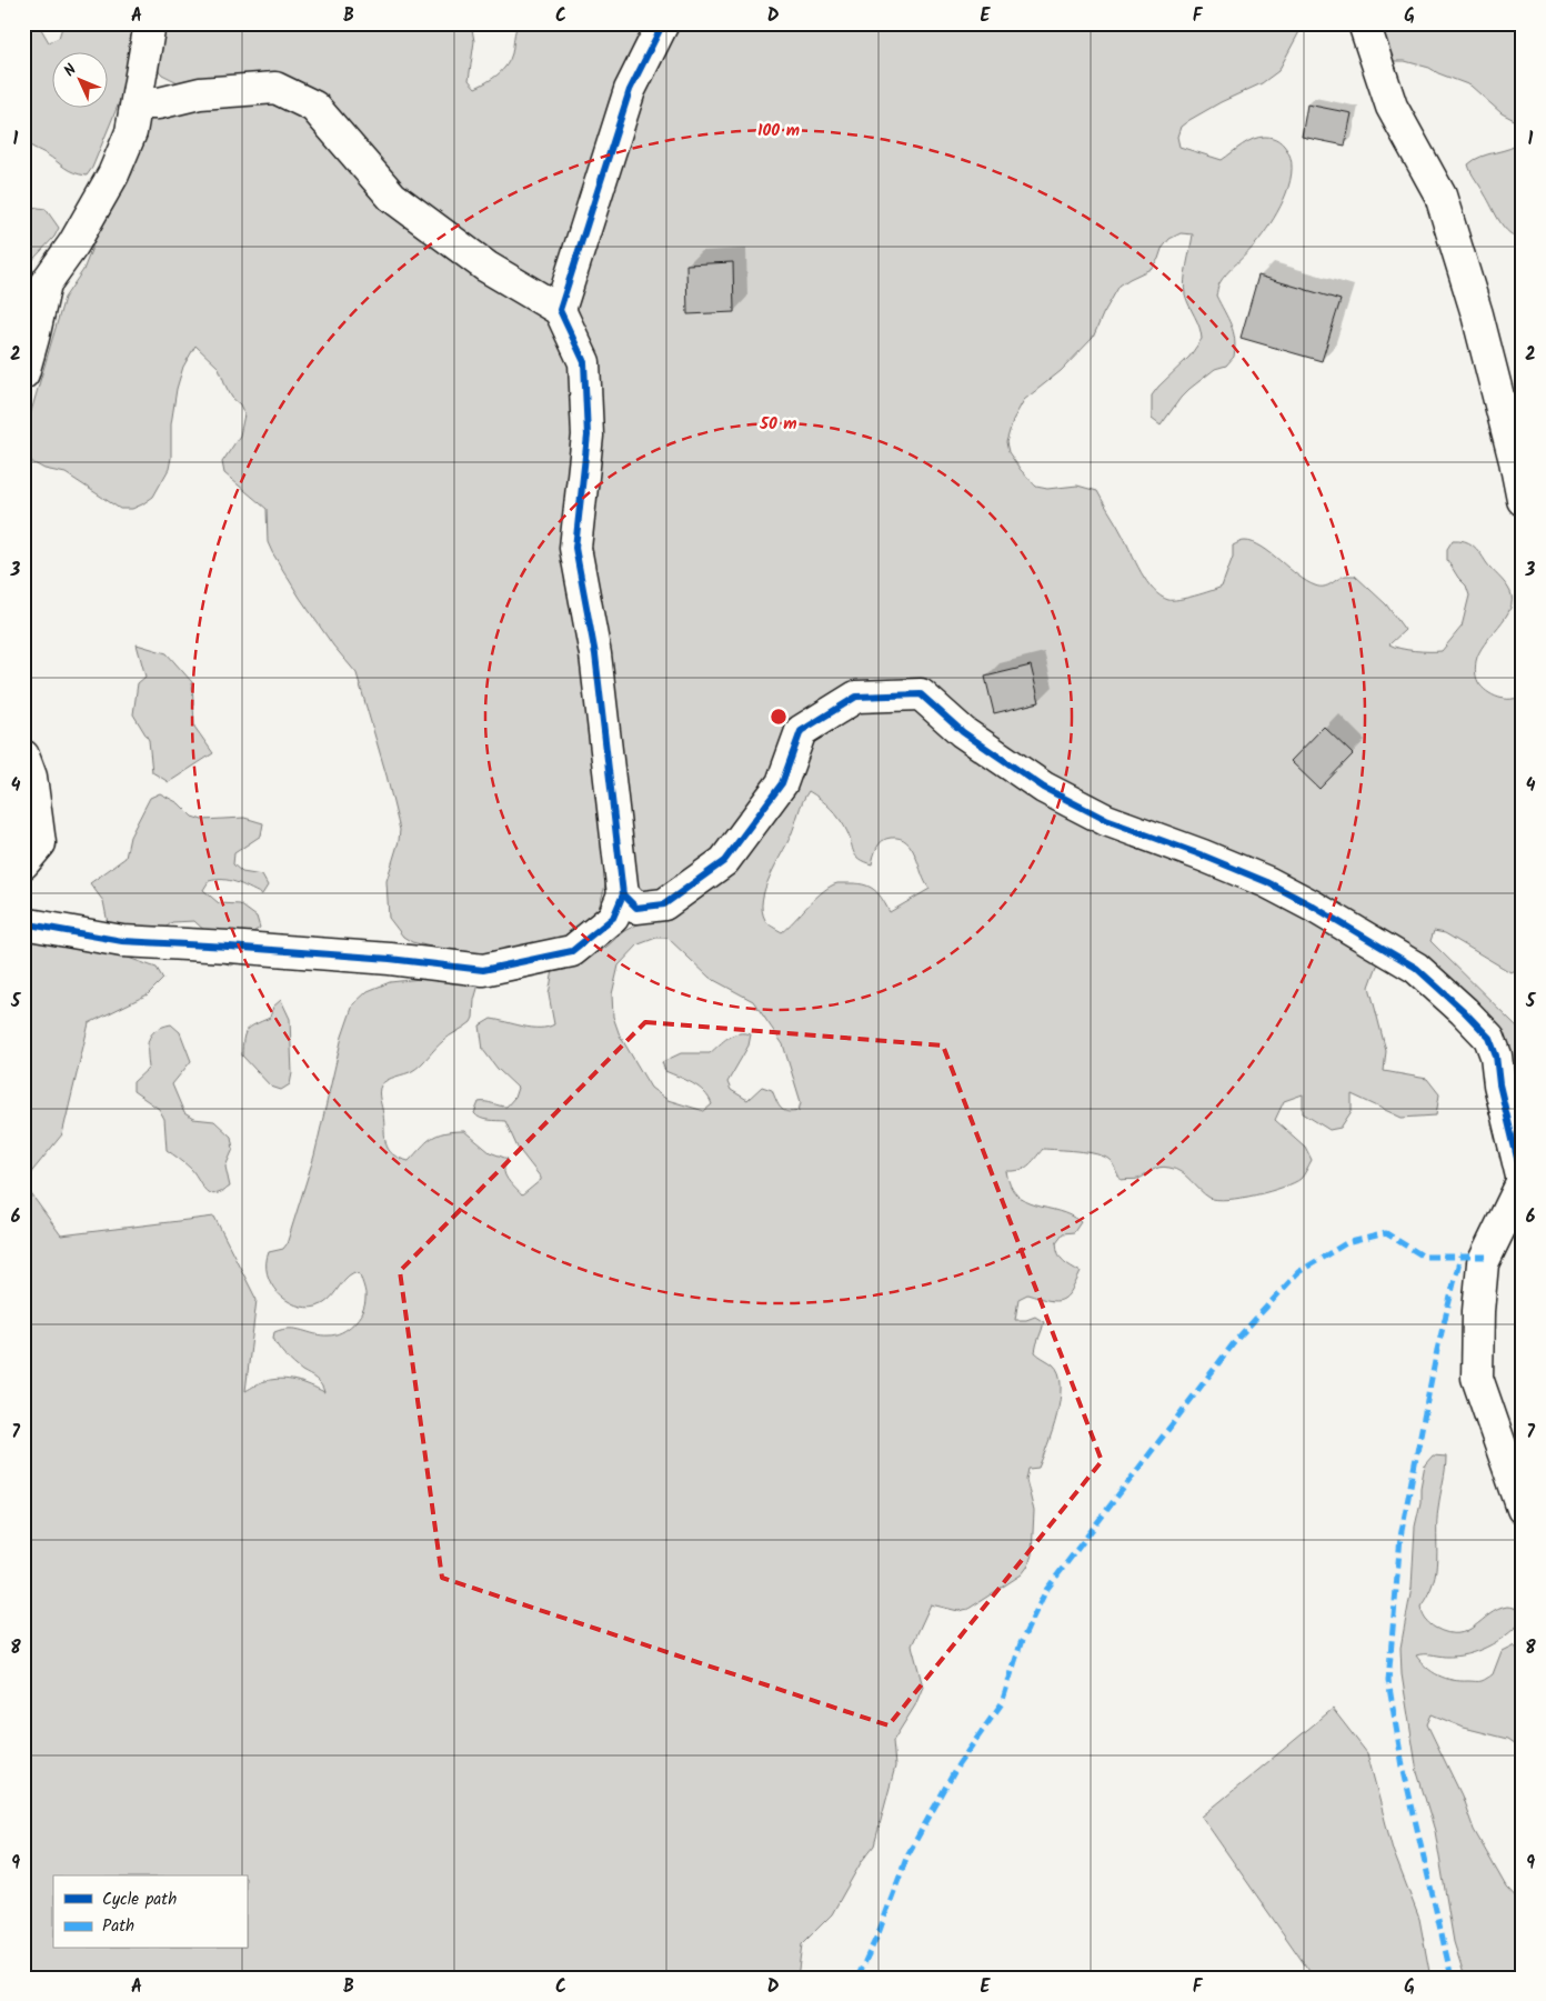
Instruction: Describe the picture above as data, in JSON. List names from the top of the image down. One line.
{"legend":["Cycle path","Path"],"north":"top left","grid":{"columns":["A","B","C","D","E","F","G"],"rows":["1","2","3","4","5","6","7","8","9"]},"rings":["100 m","50 m"]}
